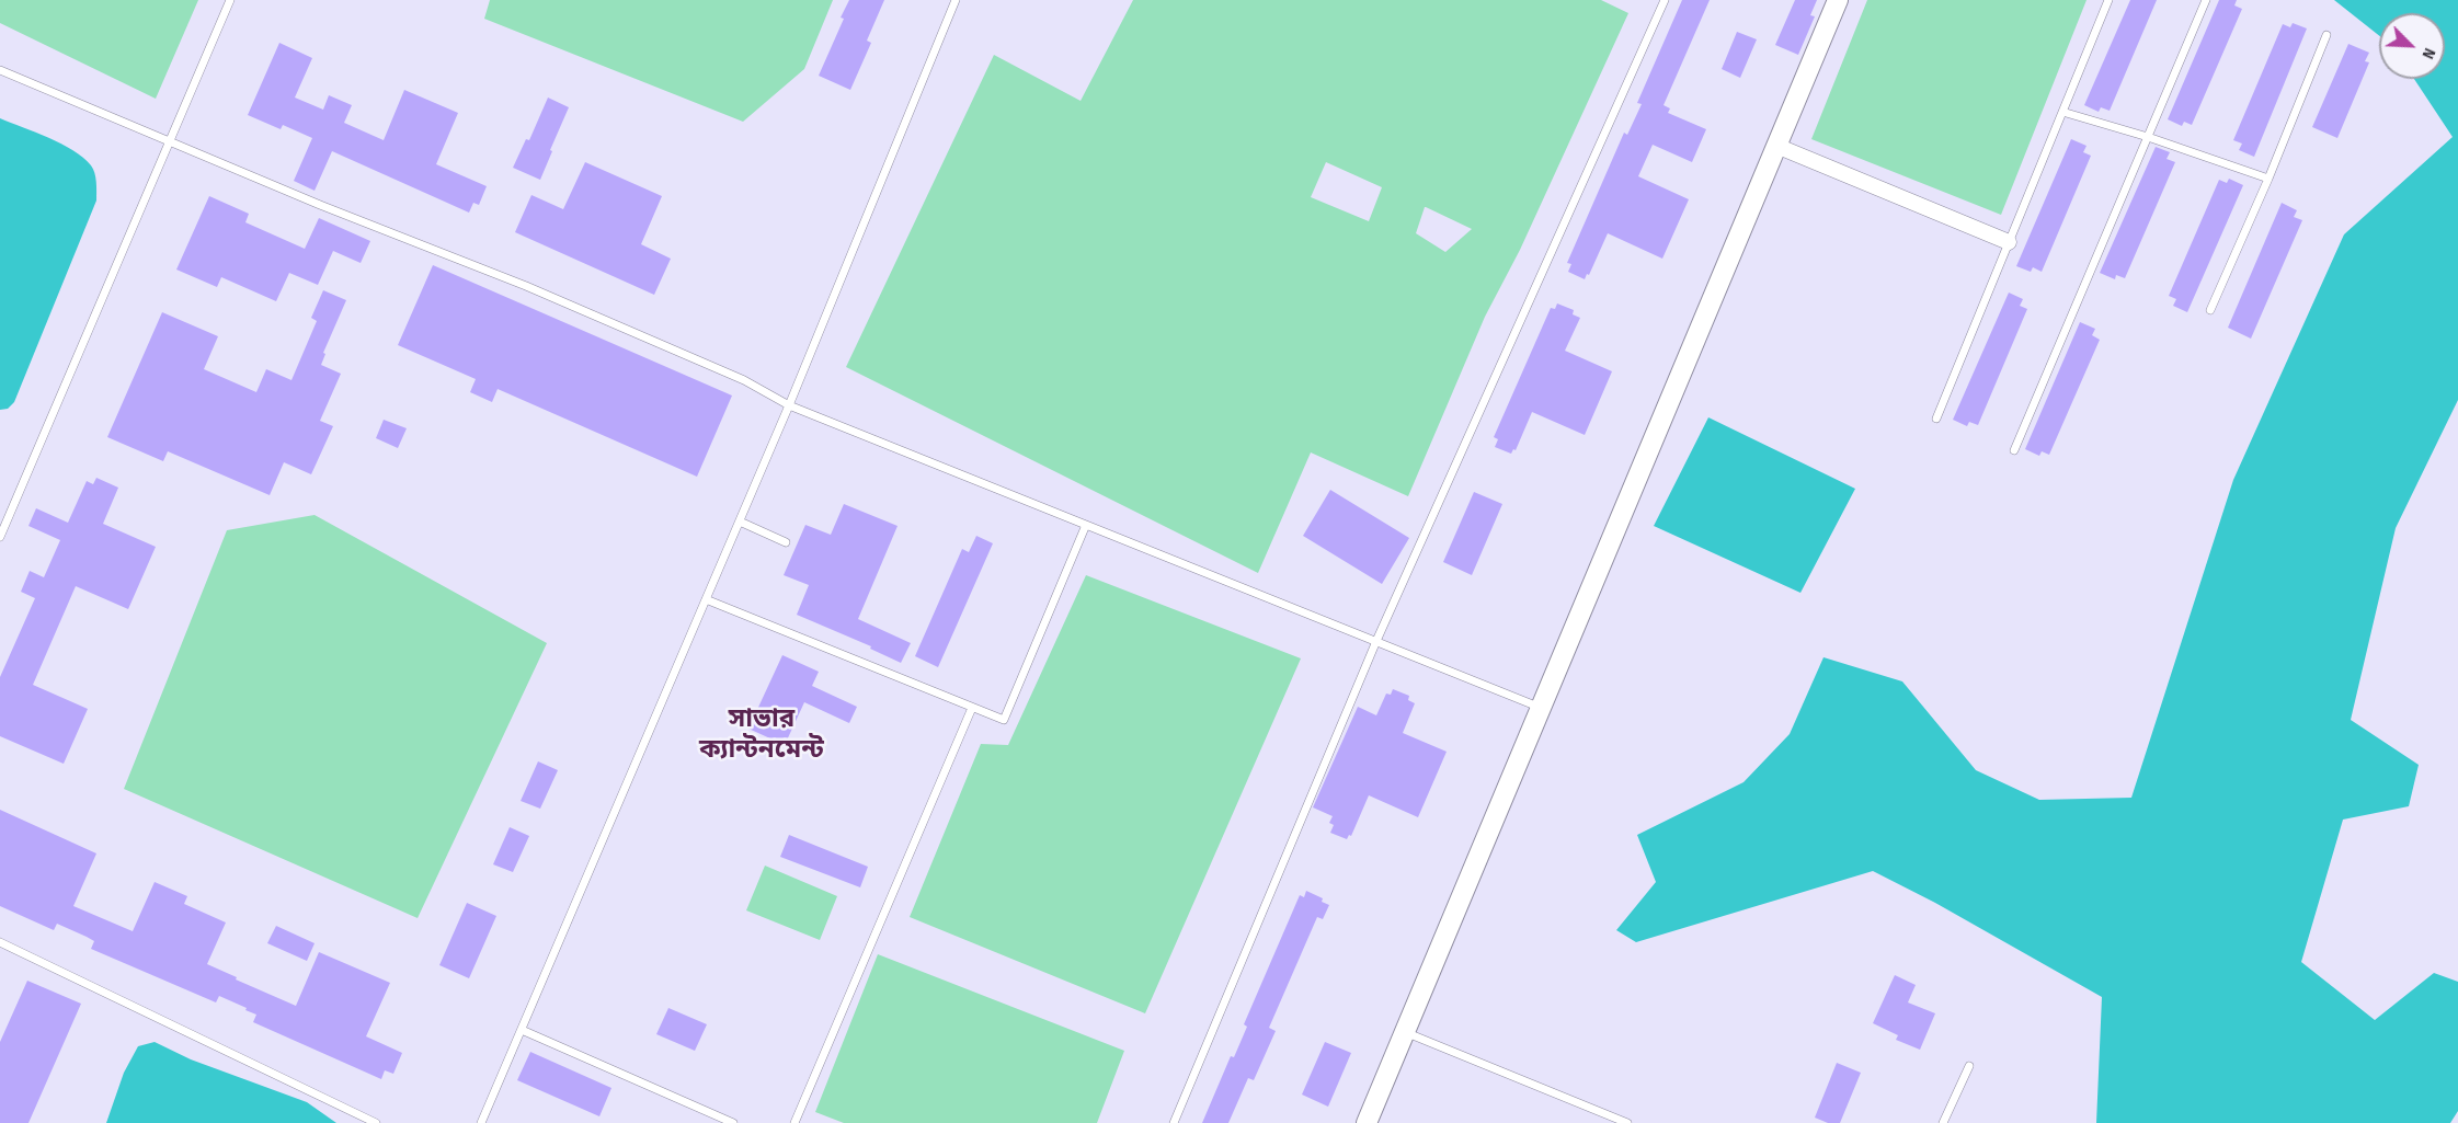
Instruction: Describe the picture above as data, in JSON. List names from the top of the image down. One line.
{"districts":["সাভার ক্যান্টনমেন্ট"],"north":"bottom right"}
